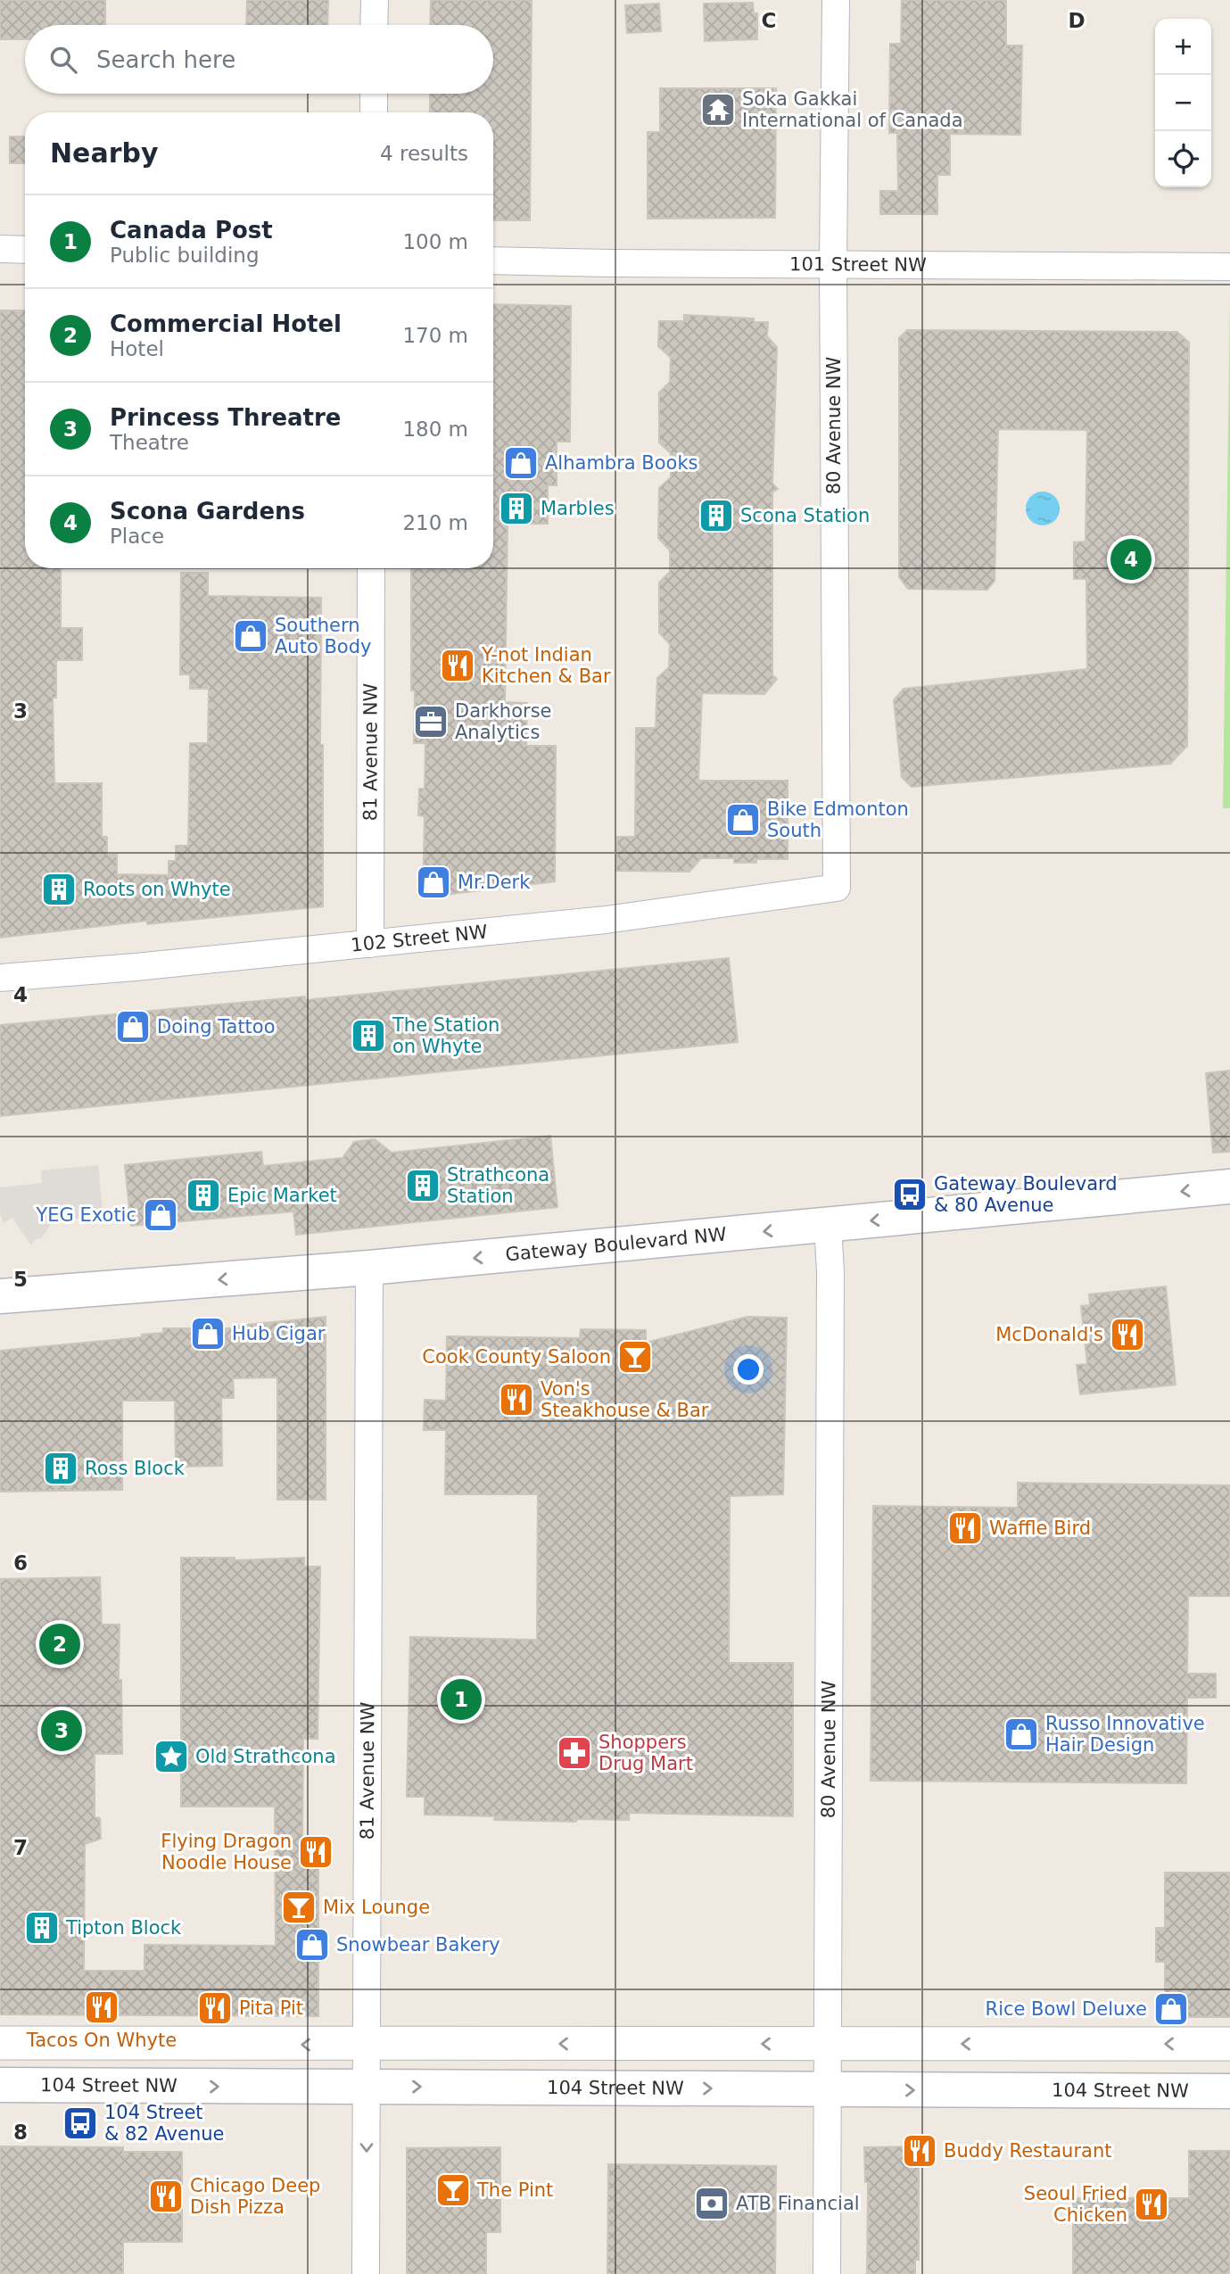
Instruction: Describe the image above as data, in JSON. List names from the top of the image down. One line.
{"streets":{"main road":["Gateway Boulevard NW","104 Street NW"],"street":["101 Street NW","80 Avenue NW","81 Avenue NW","102 Street NW"]},"crossings":[["101 Street NW","80 Avenue NW"],["80 Avenue NW","102 Street NW"],["80 Avenue NW","Gateway Boulevard NW"],["80 Avenue NW","104 Street NW"],["81 Avenue NW","102 Street NW"],["81 Avenue NW","Gateway Boulevard NW"],["81 Avenue NW","104 Street NW"]],"one_way":["Gateway Boulevard NW","104 Street NW"],"places":{"temple":["Soka Gakkai International of Canada"],"shop":["Alhambra Books","Southern Auto Body","Bike Edmonton South","Mr.Derk","Doing Tattoo","YEG Exotic","Hub Cigar","Russo Innovative Hair Design","Snowbear Bakery","Rice Bowl Deluxe"],"building":["Marbles","Scona Station","Roots on Whyte","The Station on Whyte","Strathcona Station","Epic Market","Ross Block","Tipton Block"],"restaurant":["Y-not Indian Kitchen & Bar","McDonald's","Von's Steakhouse & Bar","Waffle Bird","Flying Dragon Noodle House","Tacos On Whyte","Pita Pit","Buddy Restaurant","Chicago Deep Dish Pizza","Seoul Fried Chicken"],"office":["Darkhorse Analytics"],"bus stop":["Gateway Boulevard & 80 Avenue","104 Street & 82 Avenue"],"bar":["Cook County Saloon","Mix Lounge","The Pint"],"pharmacy":["Shoppers Drug Mart"],"place":["Old Strathcona"],"bank":["ATB Financial"]},"page":{"map_buttons":["+","−"],"search":"Search here","heading":["Nearby","4 results"],"list":[{"mark":"1","name":"Canada Post","note":"Public building","value":"100 m"},{"mark":"2","name":"Commercial Hotel","note":"Hotel","value":"170 m"},{"mark":"3","name":"Princess Threatre","note":"Theatre","value":"180 m"},{"mark":"4","name":"Scona Gardens","note":"Place","value":"210 m"}],"pins":["4","2","1","3"]},"grid":{"columns":["C","D"],"rows":["3","4","5","6","7","8"]}}
